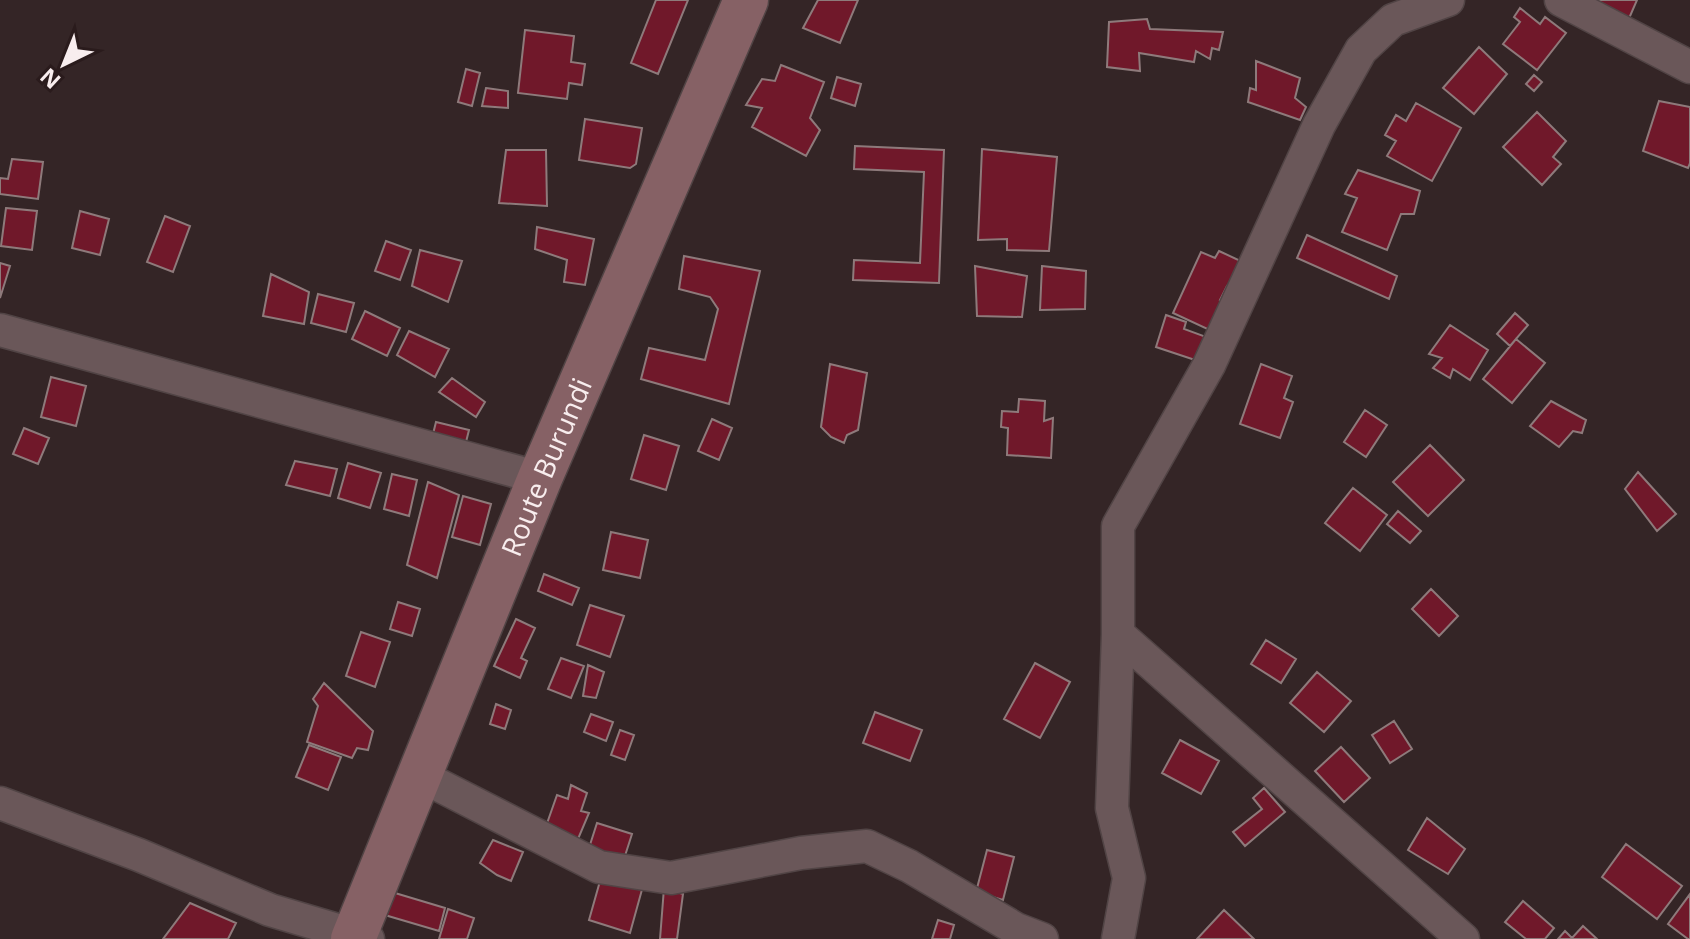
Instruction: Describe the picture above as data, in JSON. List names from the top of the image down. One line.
{"streets":{"main road":["Route Burundi"]},"north":"bottom left"}
